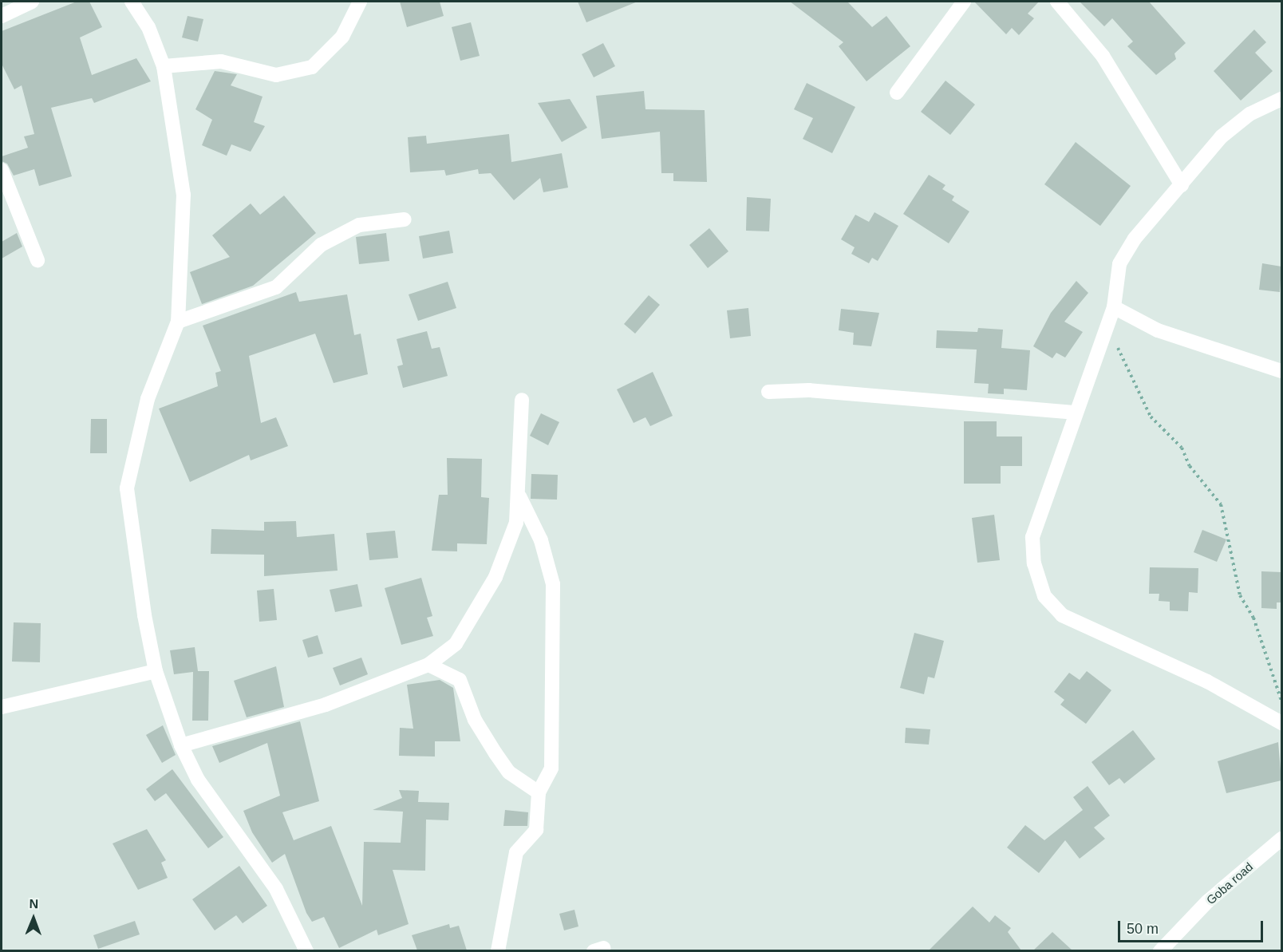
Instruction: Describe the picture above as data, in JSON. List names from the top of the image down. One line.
{"streets":{"street":["Goba road"]},"scale_bar":"50 m","north":"top"}
